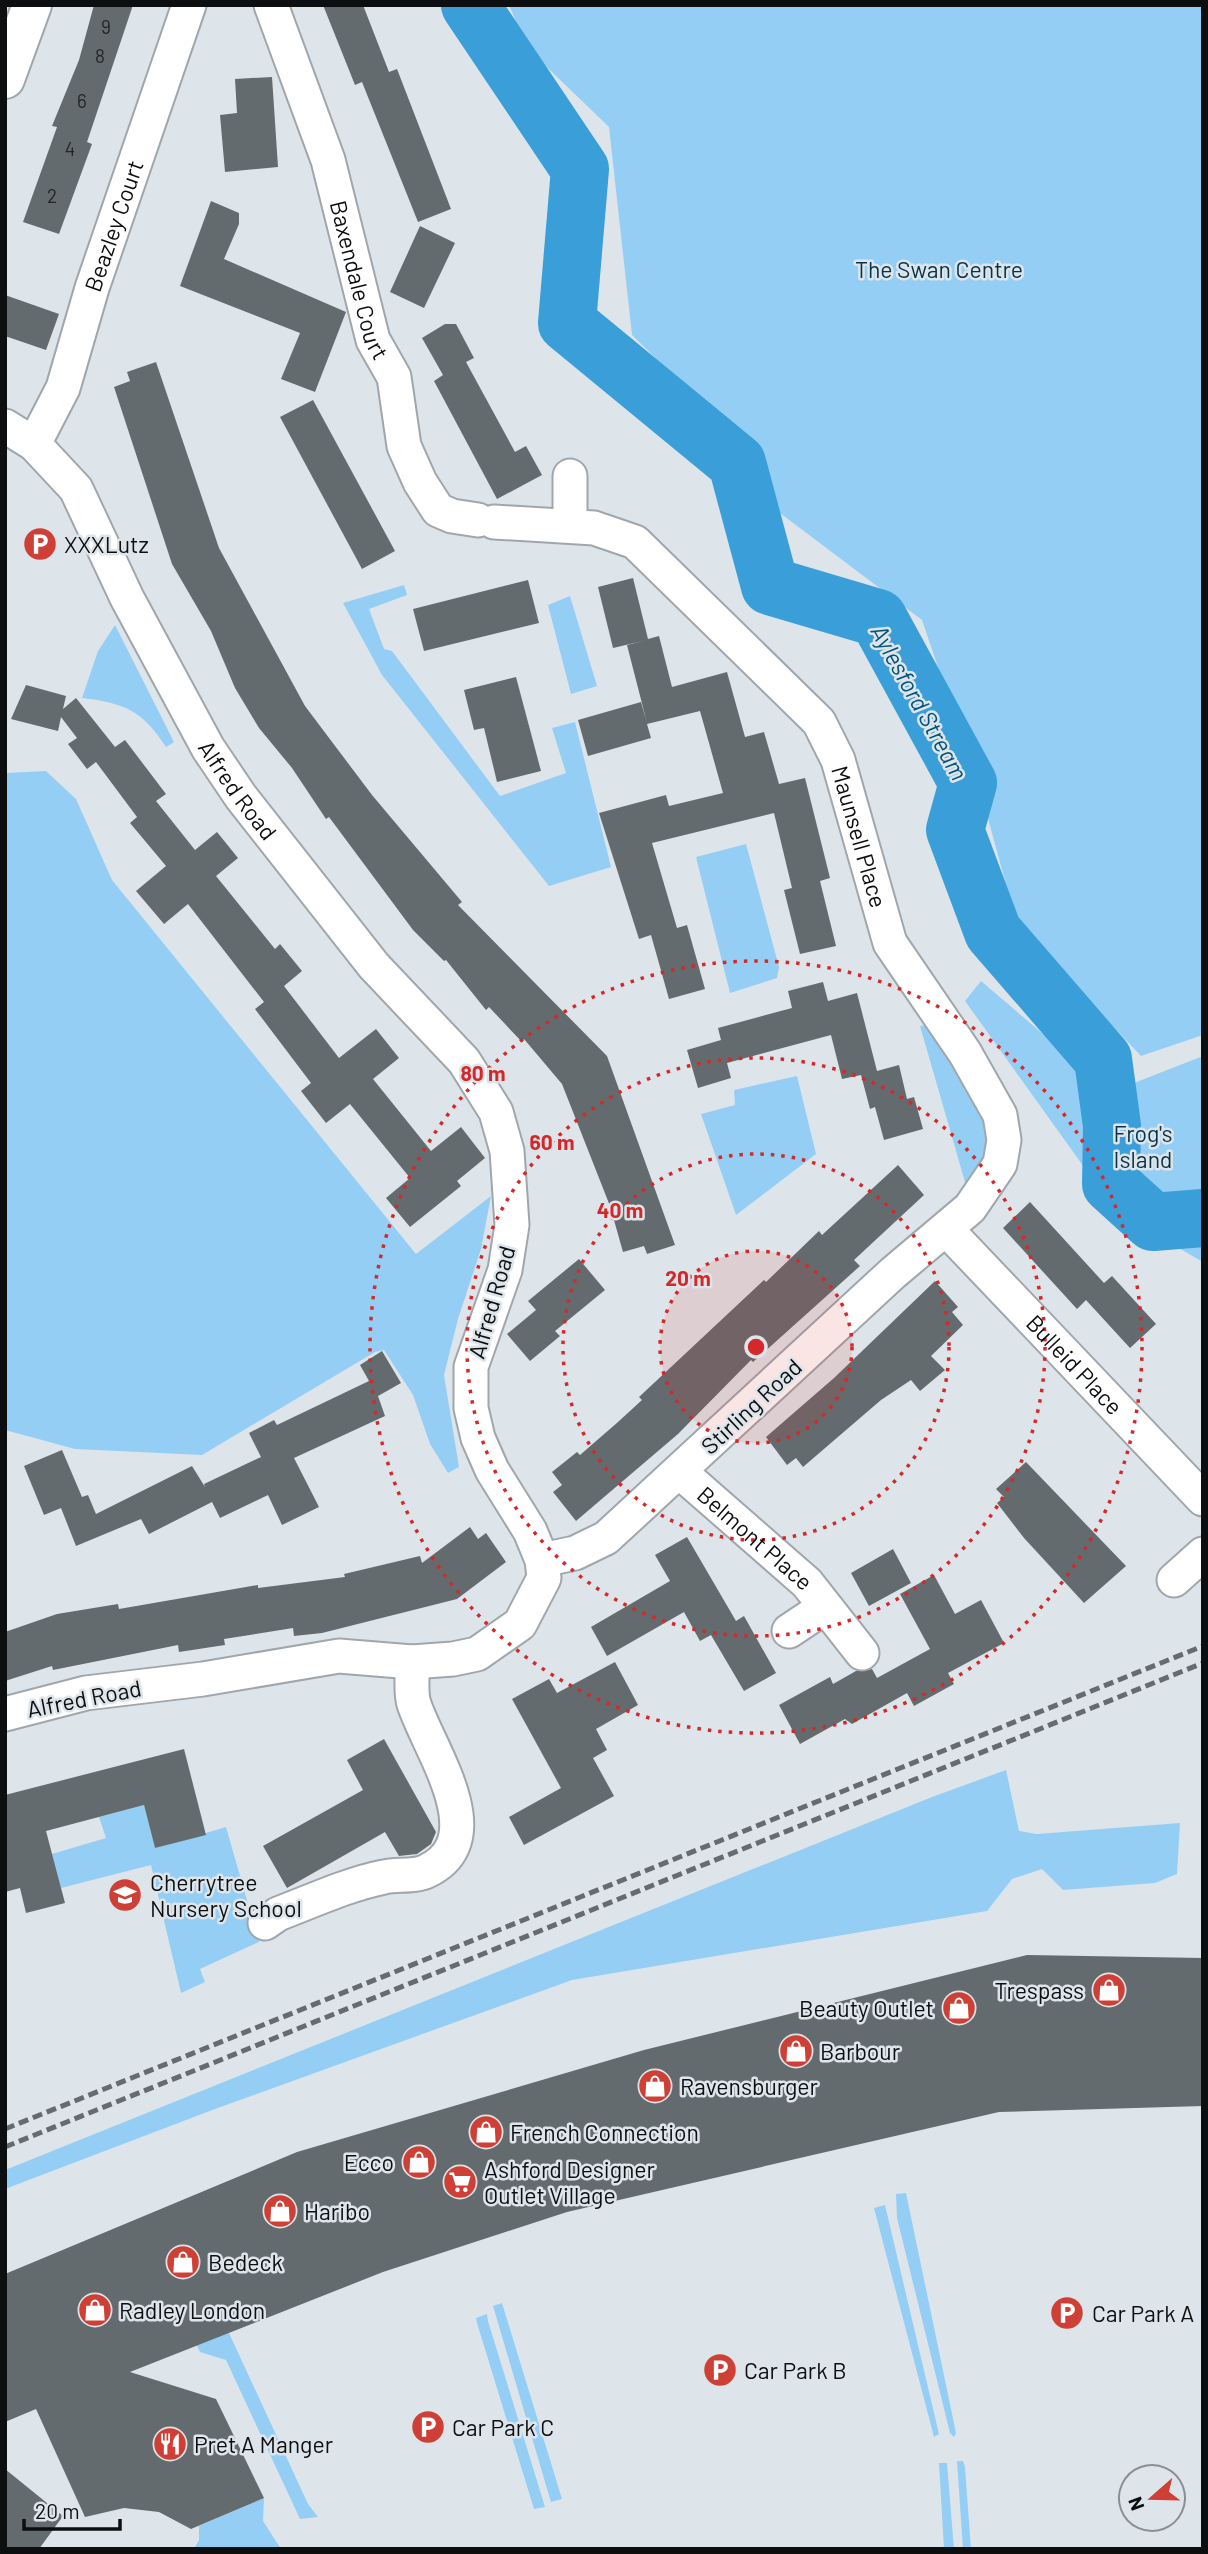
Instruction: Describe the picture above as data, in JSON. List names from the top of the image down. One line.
{"streets":{"street":["Beazley Court","Baxendale Court","Alfred Road","Maunsell Place","Bulleid Place","Stirling Road","Belmont Place"]},"crossings":[["Beazley Court","Alfred Road"],["Baxendale Court","Maunsell Place"],["Alfred Road","Stirling Road"],["Maunsell Place","Bulleid Place"],["Maunsell Place","Stirling Road"],["Bulleid Place","Stirling Road"],["Stirling Road","Belmont Place"]],"water":["Aylesford Stream"],"parks":["The Swan Centre","Frog's Island"],"places":{"parking":["XXXLutz","Car Park A","Car Park B","Car Park C"],"school or university":["Cherrytree Nursery School"],"shop":["Trespass","Beauty Outlet","Barbour","Ravensburger","French Connection","Ecco","Haribo","Bedeck","Radley London"],"supermarket":["Ashford Designer Outlet Village"],"restaurant":["Pret A Manger"]},"house_numbers":["9","8","6","4","2"],"scale_bar":"20 m","north":"left","rings":["80 m","60 m","40 m","20 m"]}
